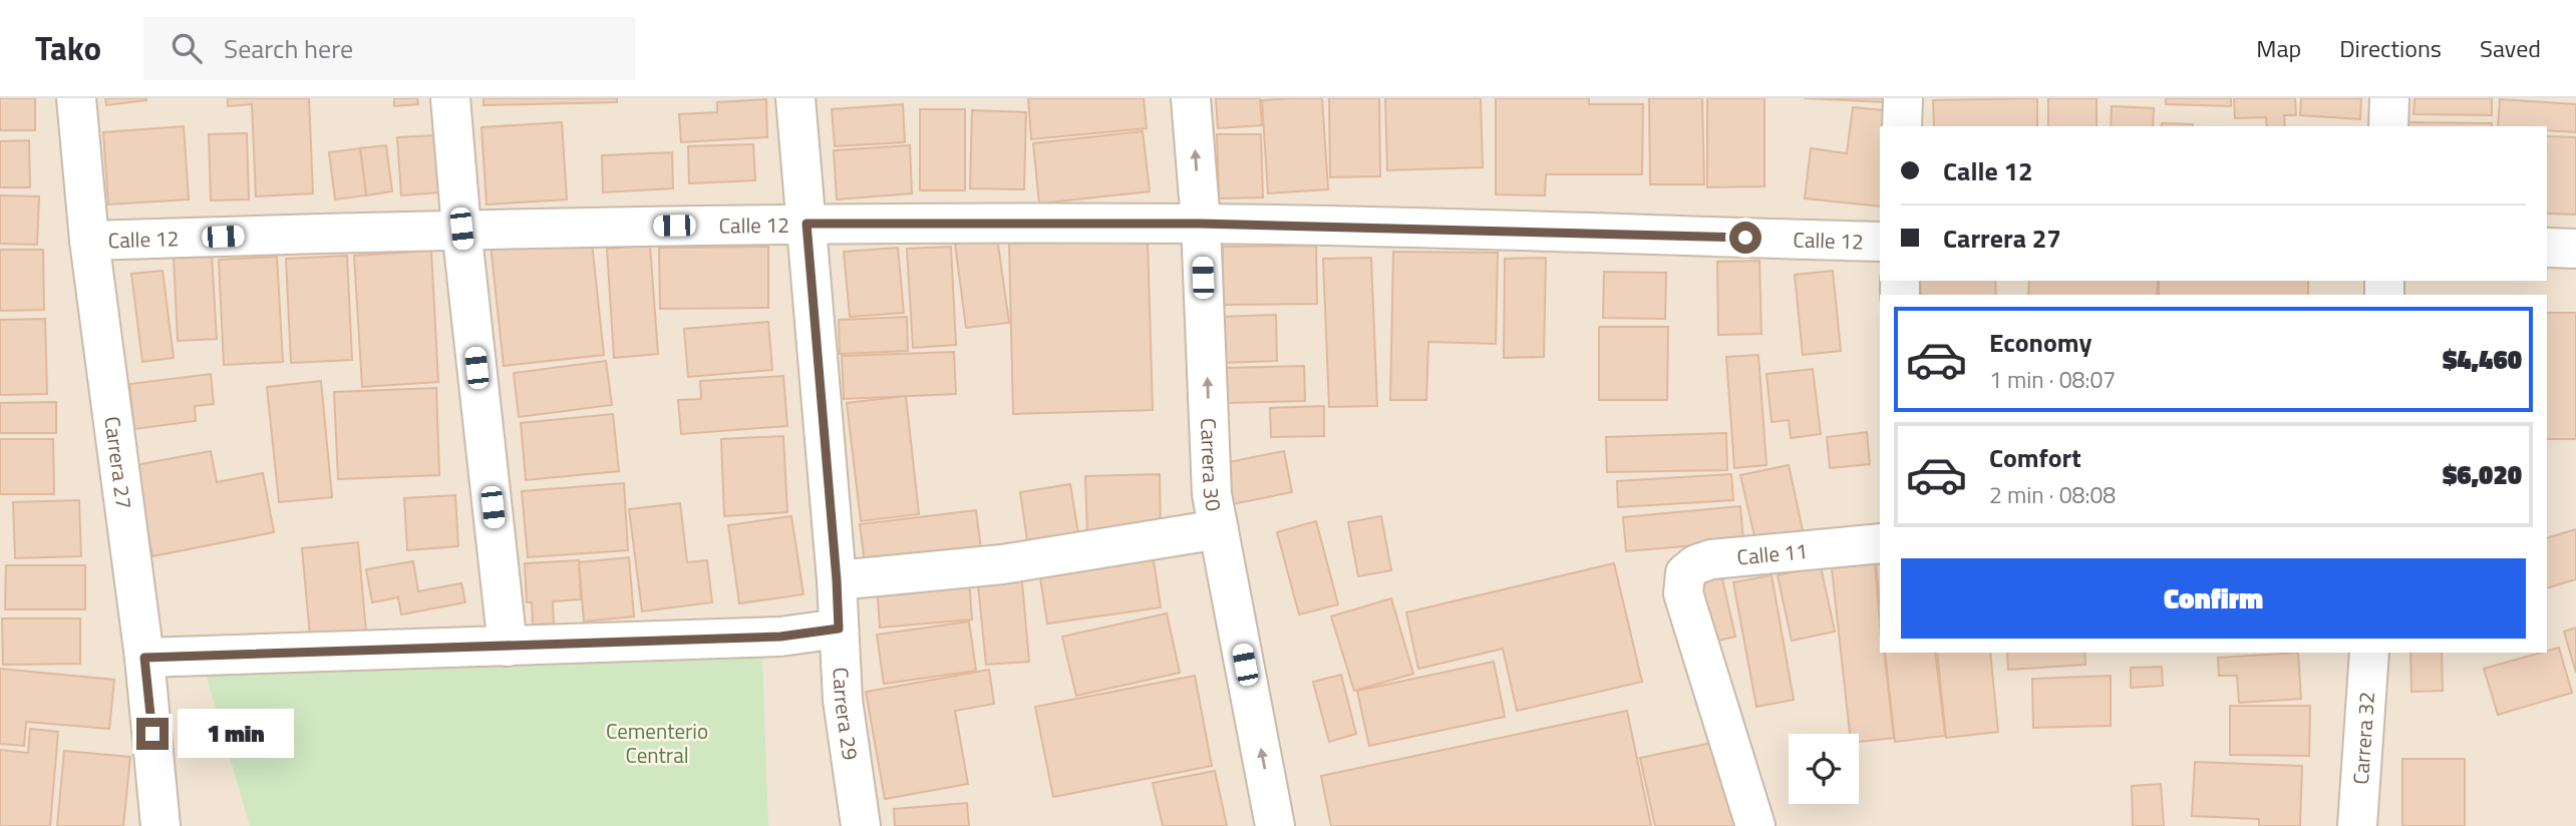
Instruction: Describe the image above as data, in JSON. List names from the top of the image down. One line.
{"streets":{"street":["Calle 12","Carrera 27","Carrera 30","Calle 11","Carrera 29","Carrera 32"]},"crossings":[["Calle 12","Carrera 27"],["Calle 12","Carrera 30"],["Calle 12","Carrera 29"]],"one_way":["Carrera 30"],"parks":["Cementerio Central"],"page":{"header":"Tako","search":"Search here","nav":["Map","Directions","Saved"],"banner":["Calle 12","Carrera 27"],"list":[{"name":"Economy","note":"1 min · 08:07","value":"$4,460"},{"name":"Comfort","note":"2 min · 08:08","value":"$6,020"}],"buttons":"Confirm","bubble":"1 min"}}
